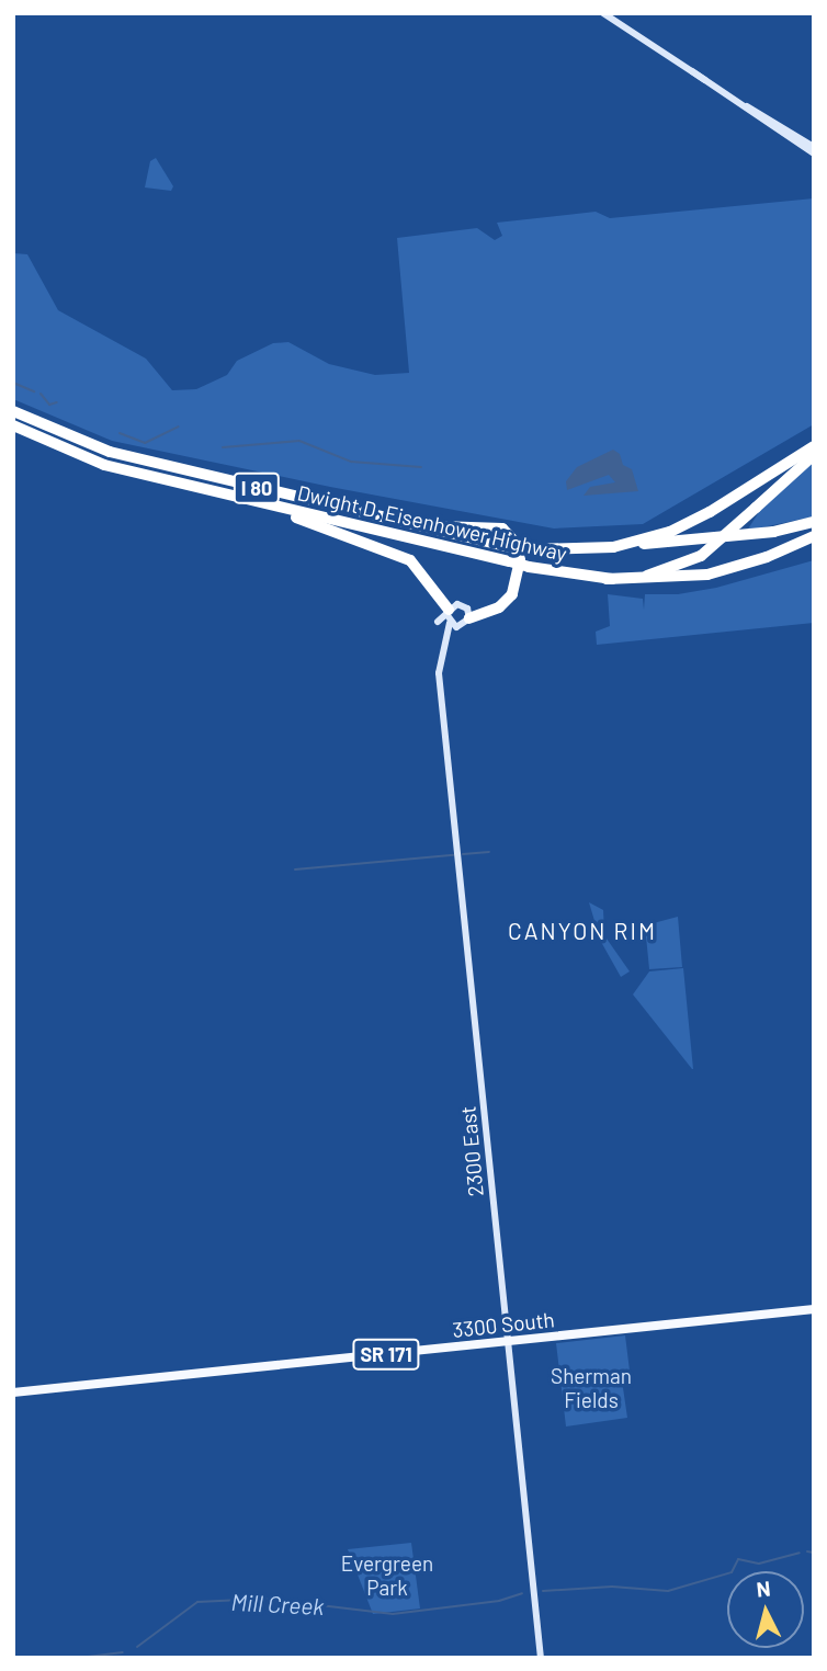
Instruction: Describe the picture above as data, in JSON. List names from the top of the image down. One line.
{"streets":{"highway":["I 80","Dwight D. Eisenhower Highway"],"main road":["2300 East","3300 South","SR 171"]},"crossings":[["2300 East","3300 South"]],"districts":["CANYON RIM"],"water":["Mill Creek"],"parks":["Sherman Fields","Evergreen Park"],"north":"top"}
